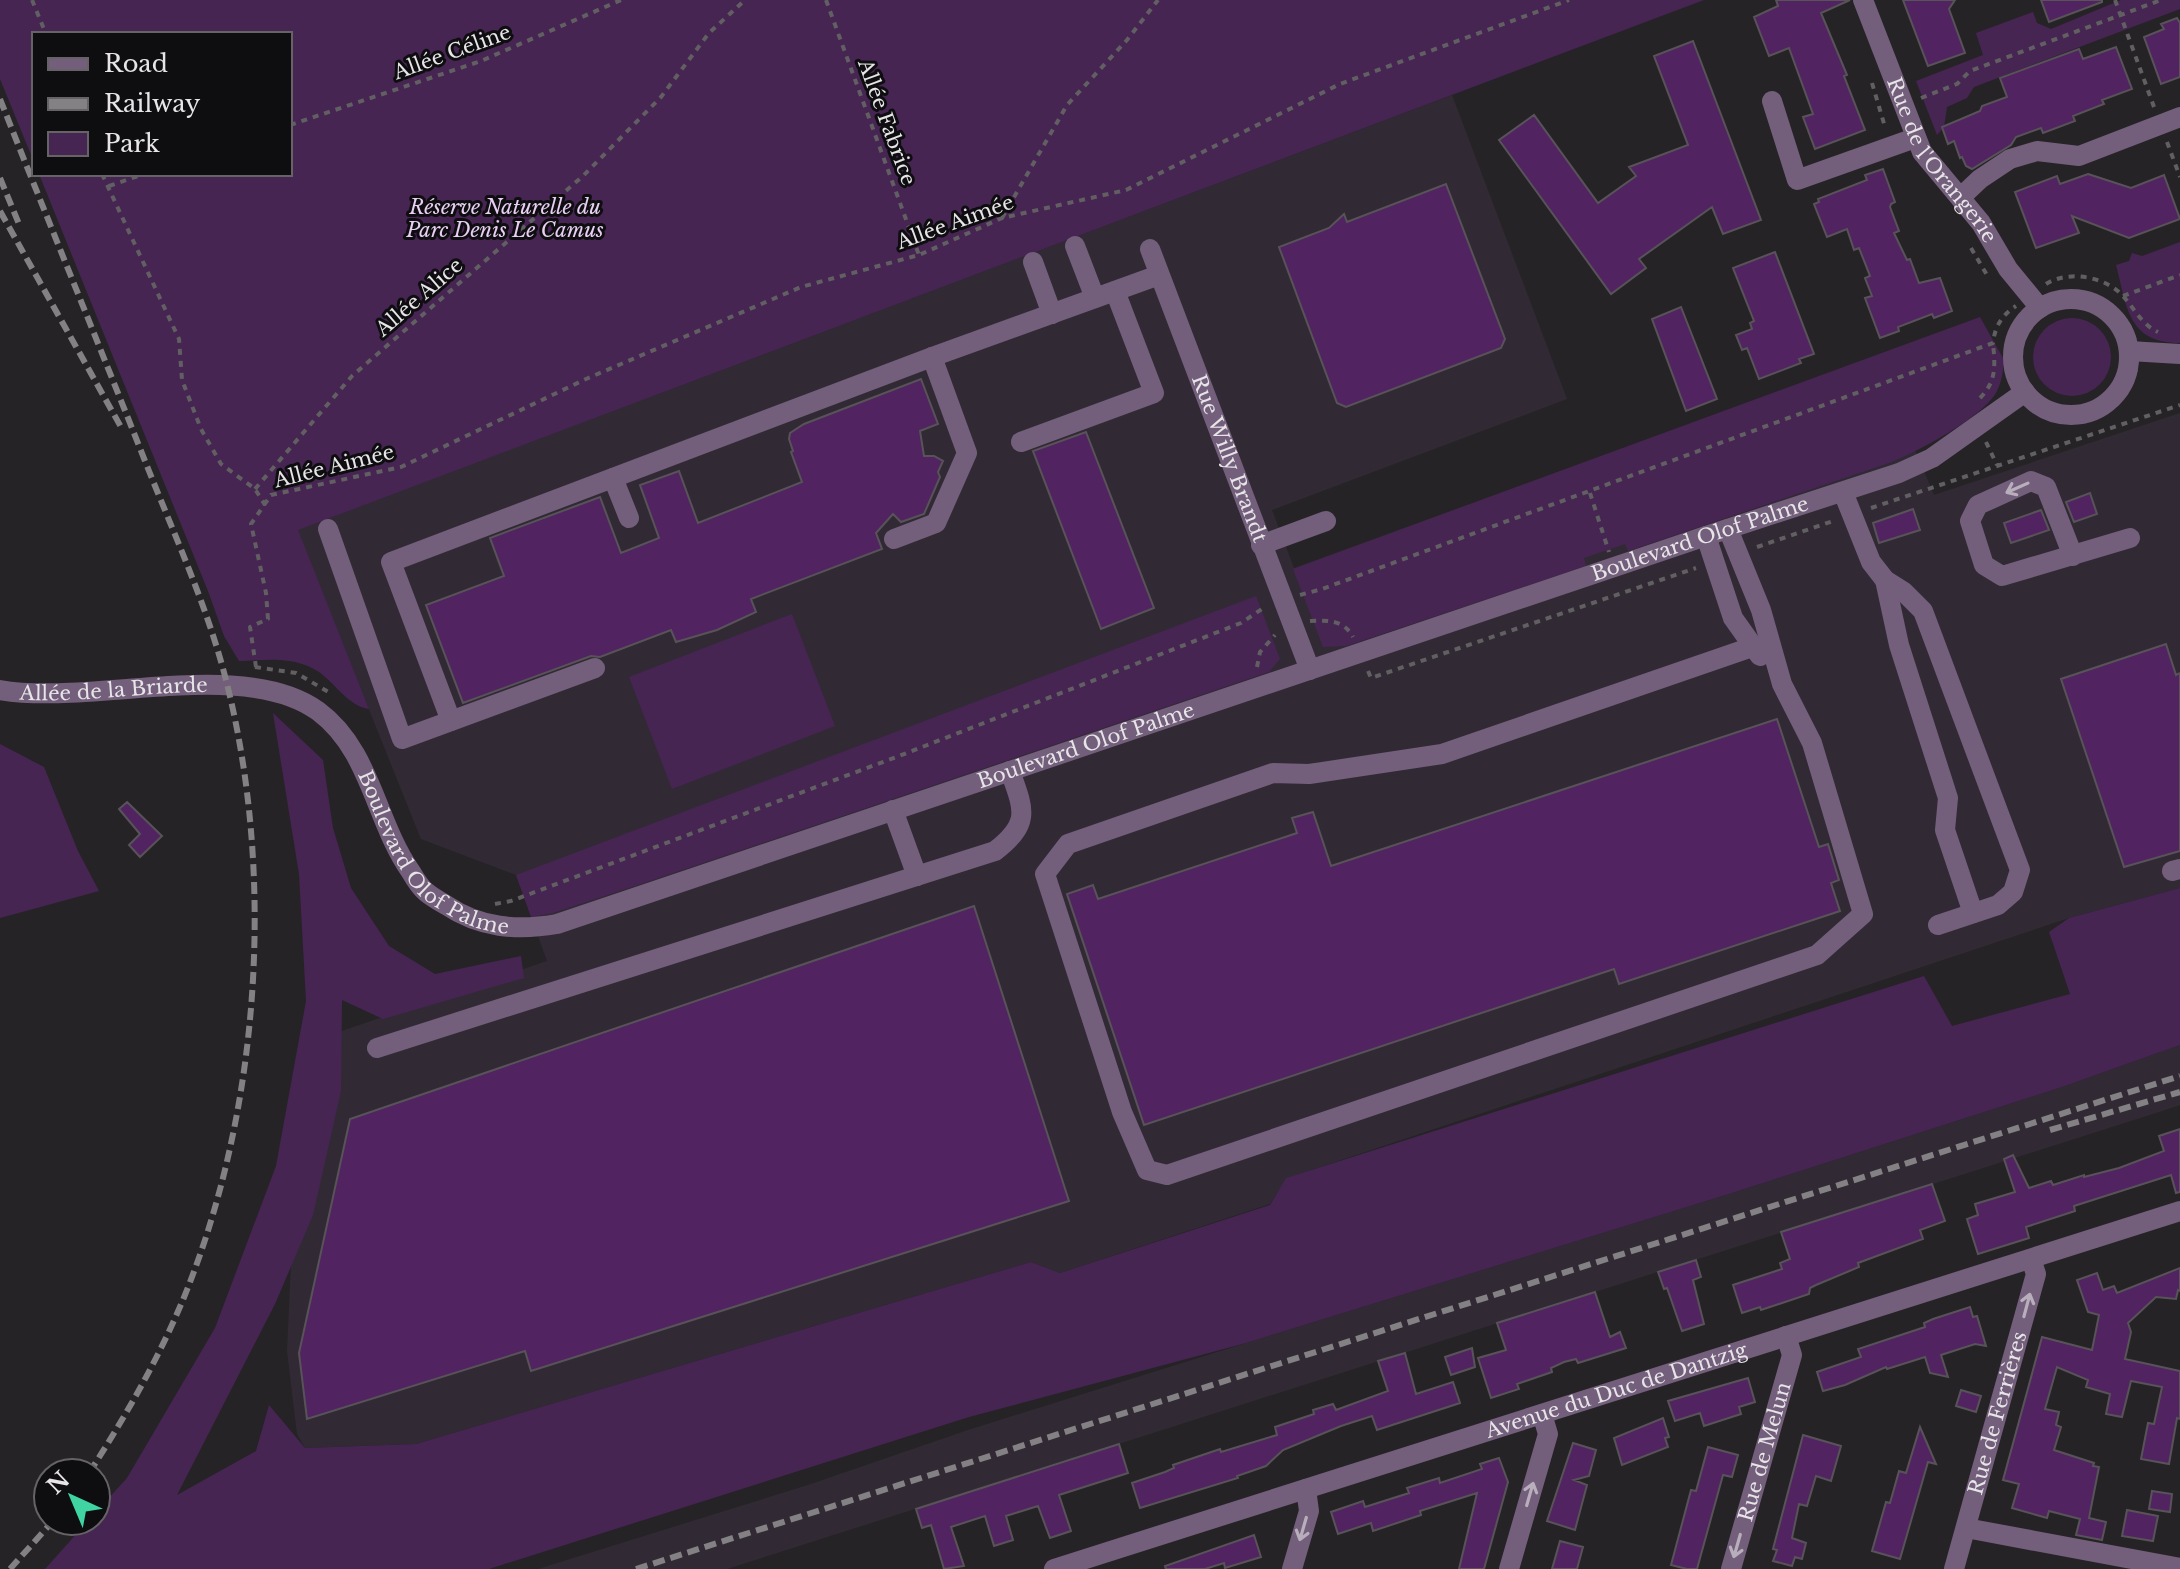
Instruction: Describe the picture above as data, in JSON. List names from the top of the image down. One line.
{"streets":{"street":["Rue de l'Orangerie","Rue Willy Brandt","Boulevard Olof Palme","Allée de la Briarde","Avenue du Duc de Dantzig","Rue de Ferrières","Rue de Melun"],"path":["Allée Céline","Allée Fabrice","Allée Aimée","Allée Alice"]},"crossings":[["Allée Fabrice","Allée Aimée"],["Rue de l'Orangerie","Boulevard Olof Palme"],["Rue Willy Brandt","Boulevard Olof Palme"],["Boulevard Olof Palme","Allée de la Briarde"],["Avenue du Duc de Dantzig","Rue de Ferrières"],["Avenue du Duc de Dantzig","Rue de Melun"]],"one_way":["Rue de Ferrières","Rue de Melun"],"parks":["Réserve Naturelle du Parc Denis Le Camus"],"legend":["Road","Railway","Park"],"north":"top left"}
